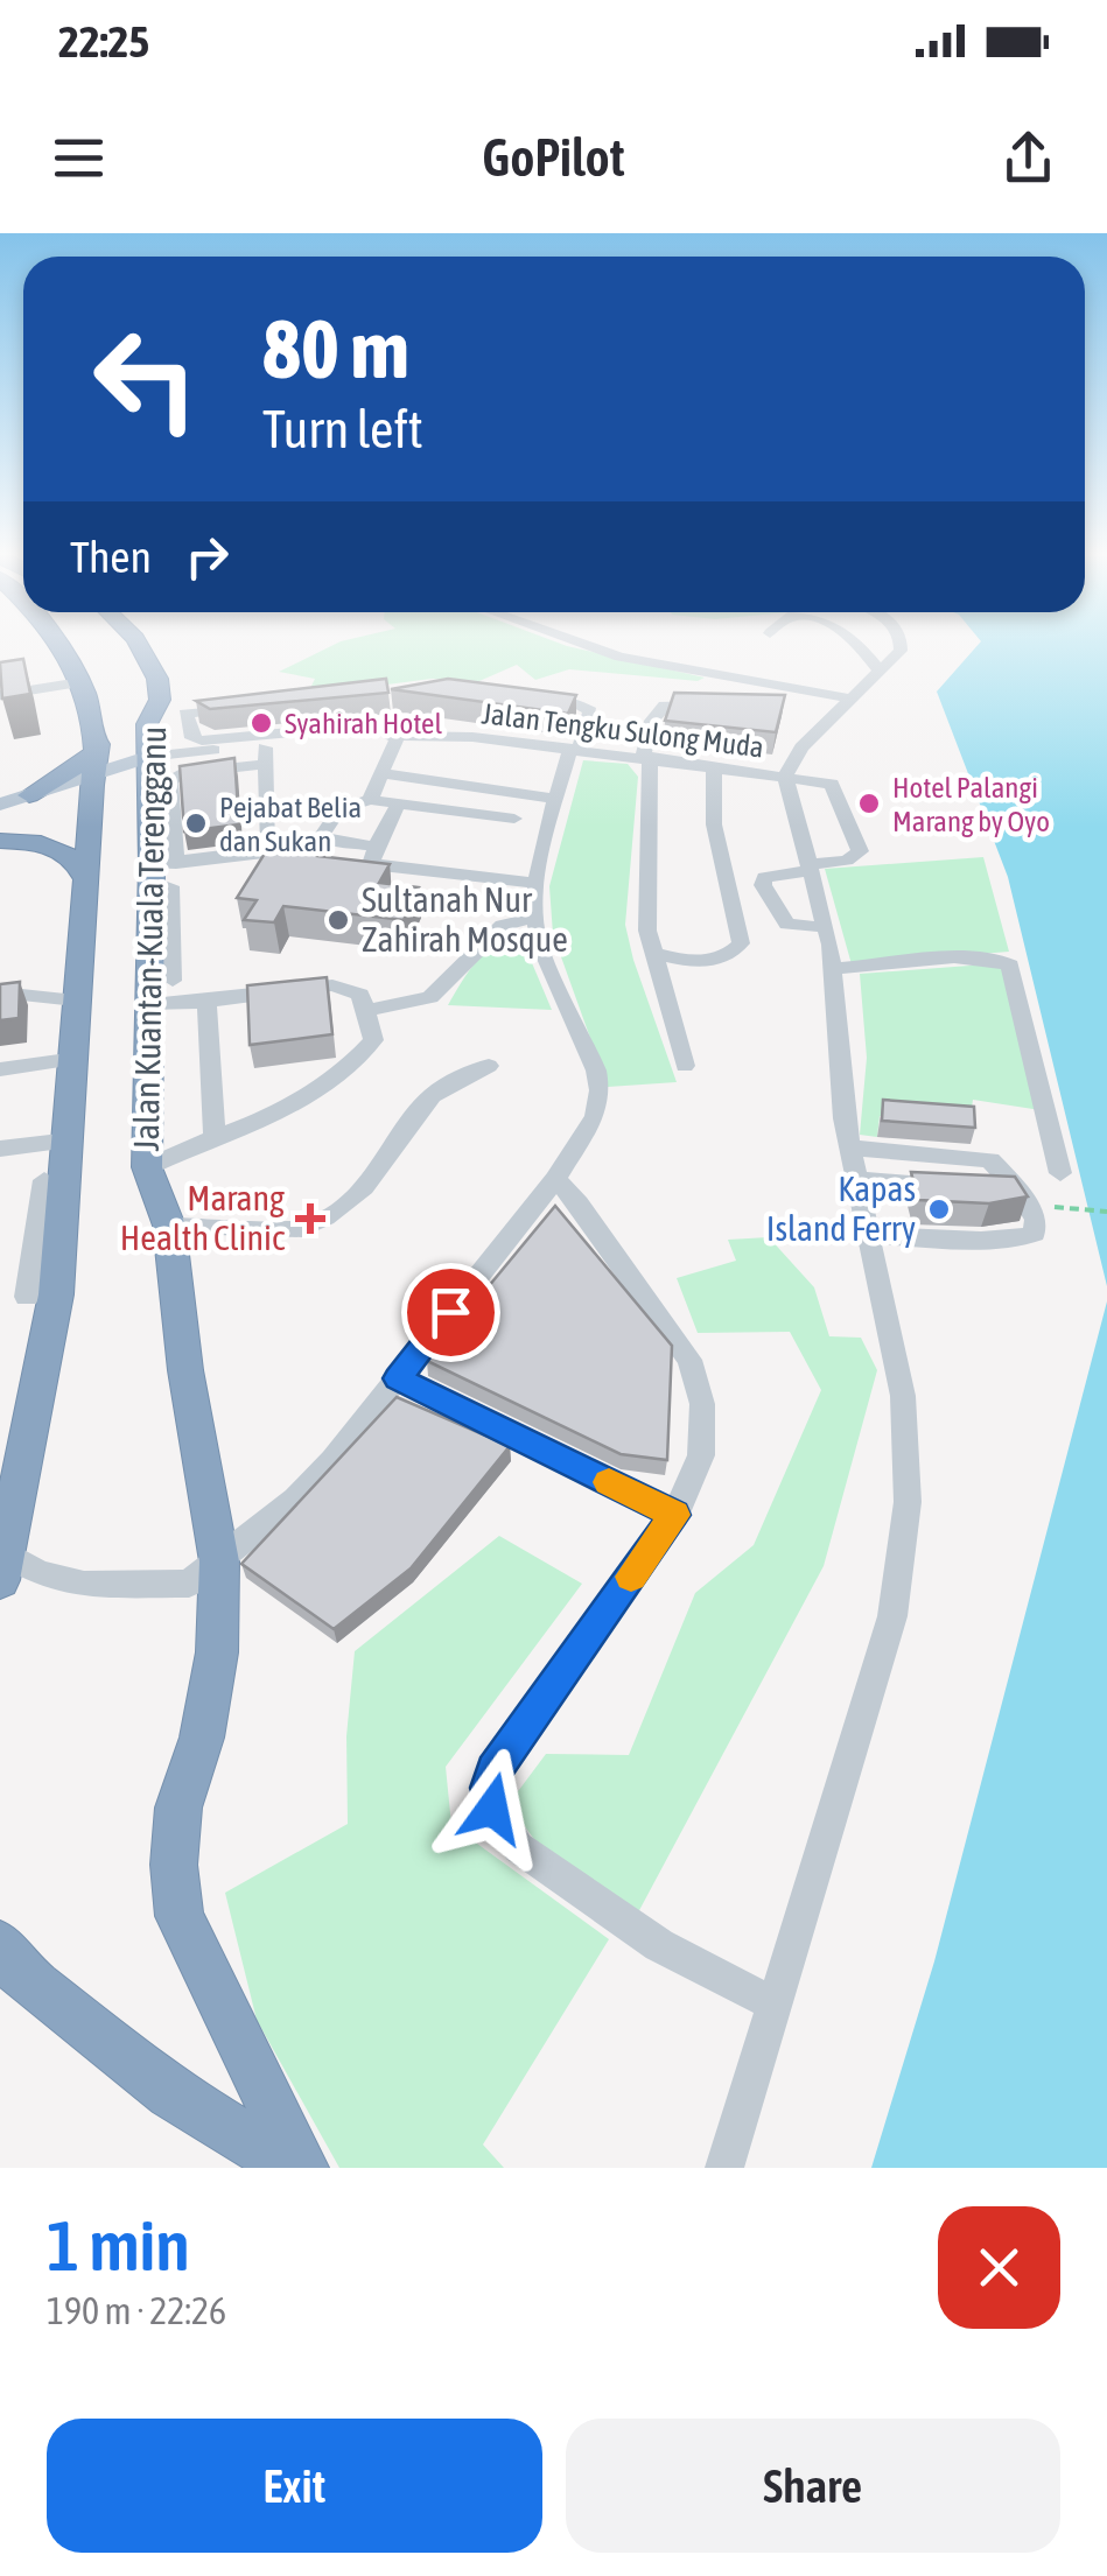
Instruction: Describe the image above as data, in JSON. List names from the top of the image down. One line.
{"streets":{"highway":["Jalan Kuantan-Kuala Terengganu"],"street":["Jalan Tengku Sulong Muda"]},"crossings":[["Jalan Tengku Sulong Muda","Jalan Kuantan-Kuala Terengganu"]],"places":{"other":["Syahirah Hotel","Hotel Palangi Marang by Oyo","Pejabat Belia dan Sukan","Sultanah Nur Zahirah Mosque","Kapas Island Ferry"],"health":["Marang Health Clinic"]},"page":{"status":"22:25","header":"GoPilot","turn":["80 m","Turn left"],"then":"Then","heading":["1 min","190 m · 22:26"],"buttons":["Exit","Share"]}}
